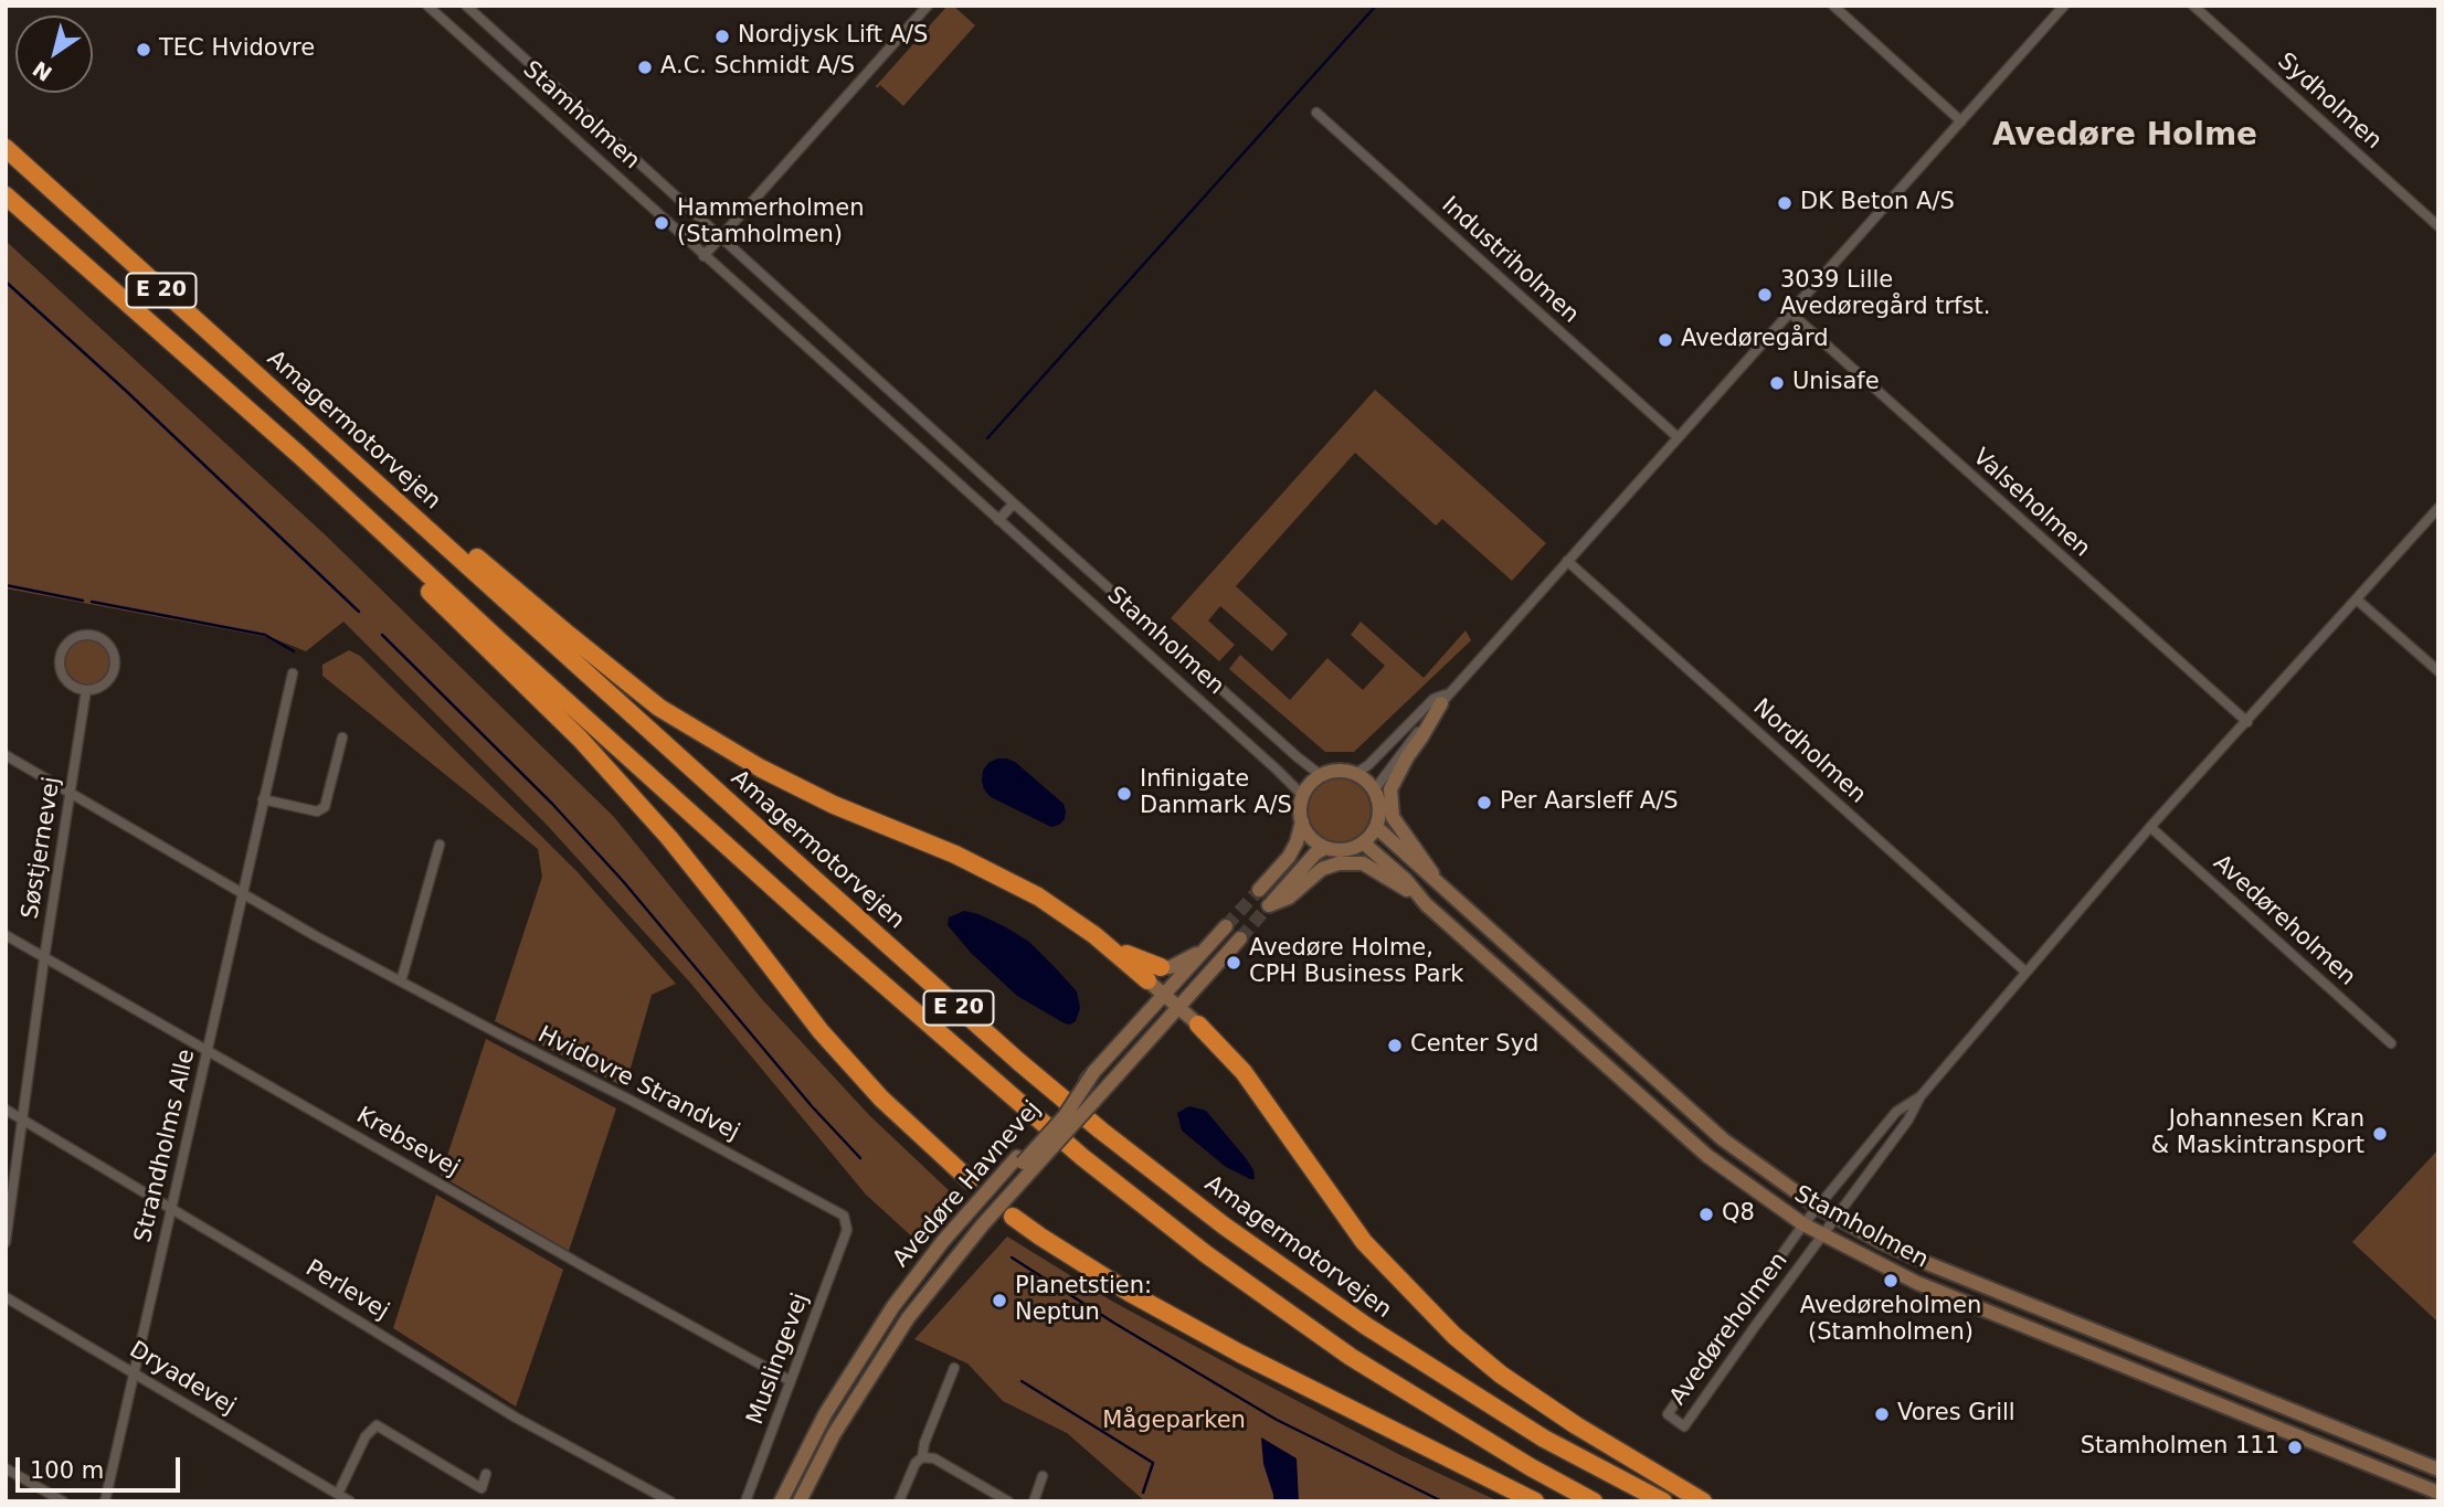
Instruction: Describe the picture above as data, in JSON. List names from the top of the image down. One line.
{"streets":{"highway":["E 20","Amagermotorvejen"],"street":["Sydholmen","Stamholmen","Industriholmen","Valseholmen","Nordholmen","Søstjernevej","Avedøreholmen","Hvidovre Strandvej","Krebsevej","Strandholms Alle","Avedøre Havnevej","Perlevej","Muslingevej","Dryadevej"]},"crossings":[["Stamholmen","Avedøreholmen"],["Valseholmen","Avedøreholmen"],["Nordholmen","Avedøreholmen"],["Søstjernevej","Hvidovre Strandvej"],["Søstjernevej","Krebsevej"],["Søstjernevej","Perlevej"],["Hvidovre Strandvej","Strandholms Alle"],["Hvidovre Strandvej","Muslingevej"],["Krebsevej","Strandholms Alle"],["Krebsevej","Muslingevej"],["Strandholms Alle","Perlevej"],["Strandholms Alle","Dryadevej"]],"districts":["Avedøre Holme"],"parks":["Mågeparken"],"places":["Nordjysk Lift A/S","TEC Hvidovre","A.C. Schmidt A/S","DK Beton A/S","Hammerholmen (Stamholmen)","3039 Lille Avedøregård trfst.","Avedøregård","Unisafe","Infinigate Danmark A/S","Per Aarsleff A/S","Avedøre Holme, CPH Business Park","Center Syd","Johannesen Kran & Maskintransport","Q8","Avedøreholmen (Stamholmen)","Planetstien: Neptun","Vores Grill","Stamholmen 111"],"scale_bar":"100 m","north":"bottom left"}
